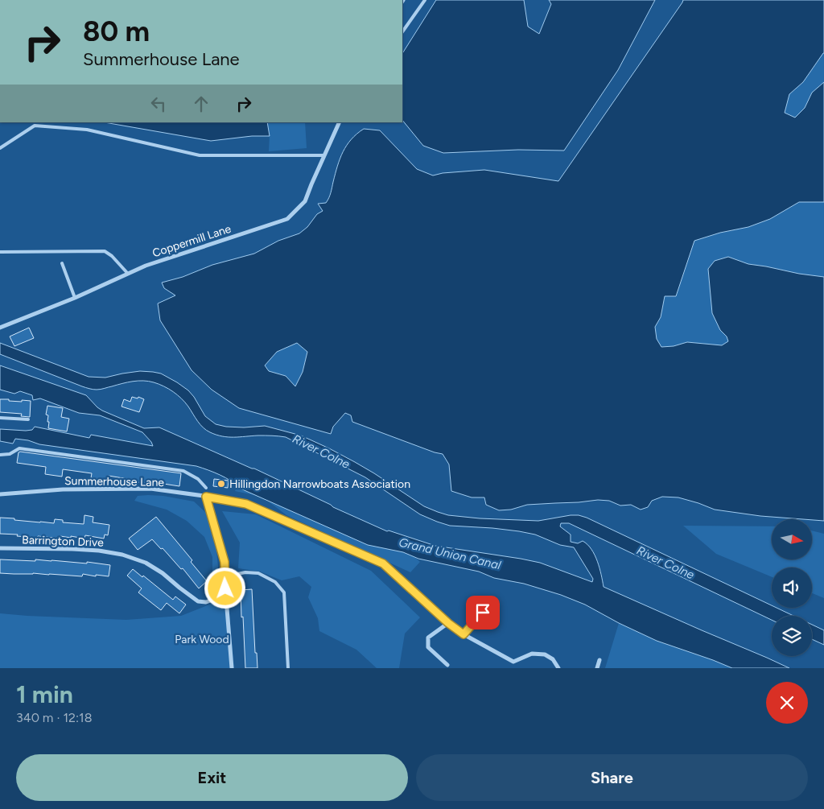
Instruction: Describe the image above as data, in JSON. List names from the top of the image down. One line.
{"streets":{"street":["Coppermill Lane","Summerhouse Lane","Barrington Drive"]},"water":["River Colne","Grand Union Canal"],"parks":["Park Wood"],"places":["Hillingdon Narrowboats Association"],"north":"right","page":{"turn":["80 m","Summerhouse Lane"],"heading":["1 min","340 m · 12:18"],"buttons":["Exit","Share"]}}
